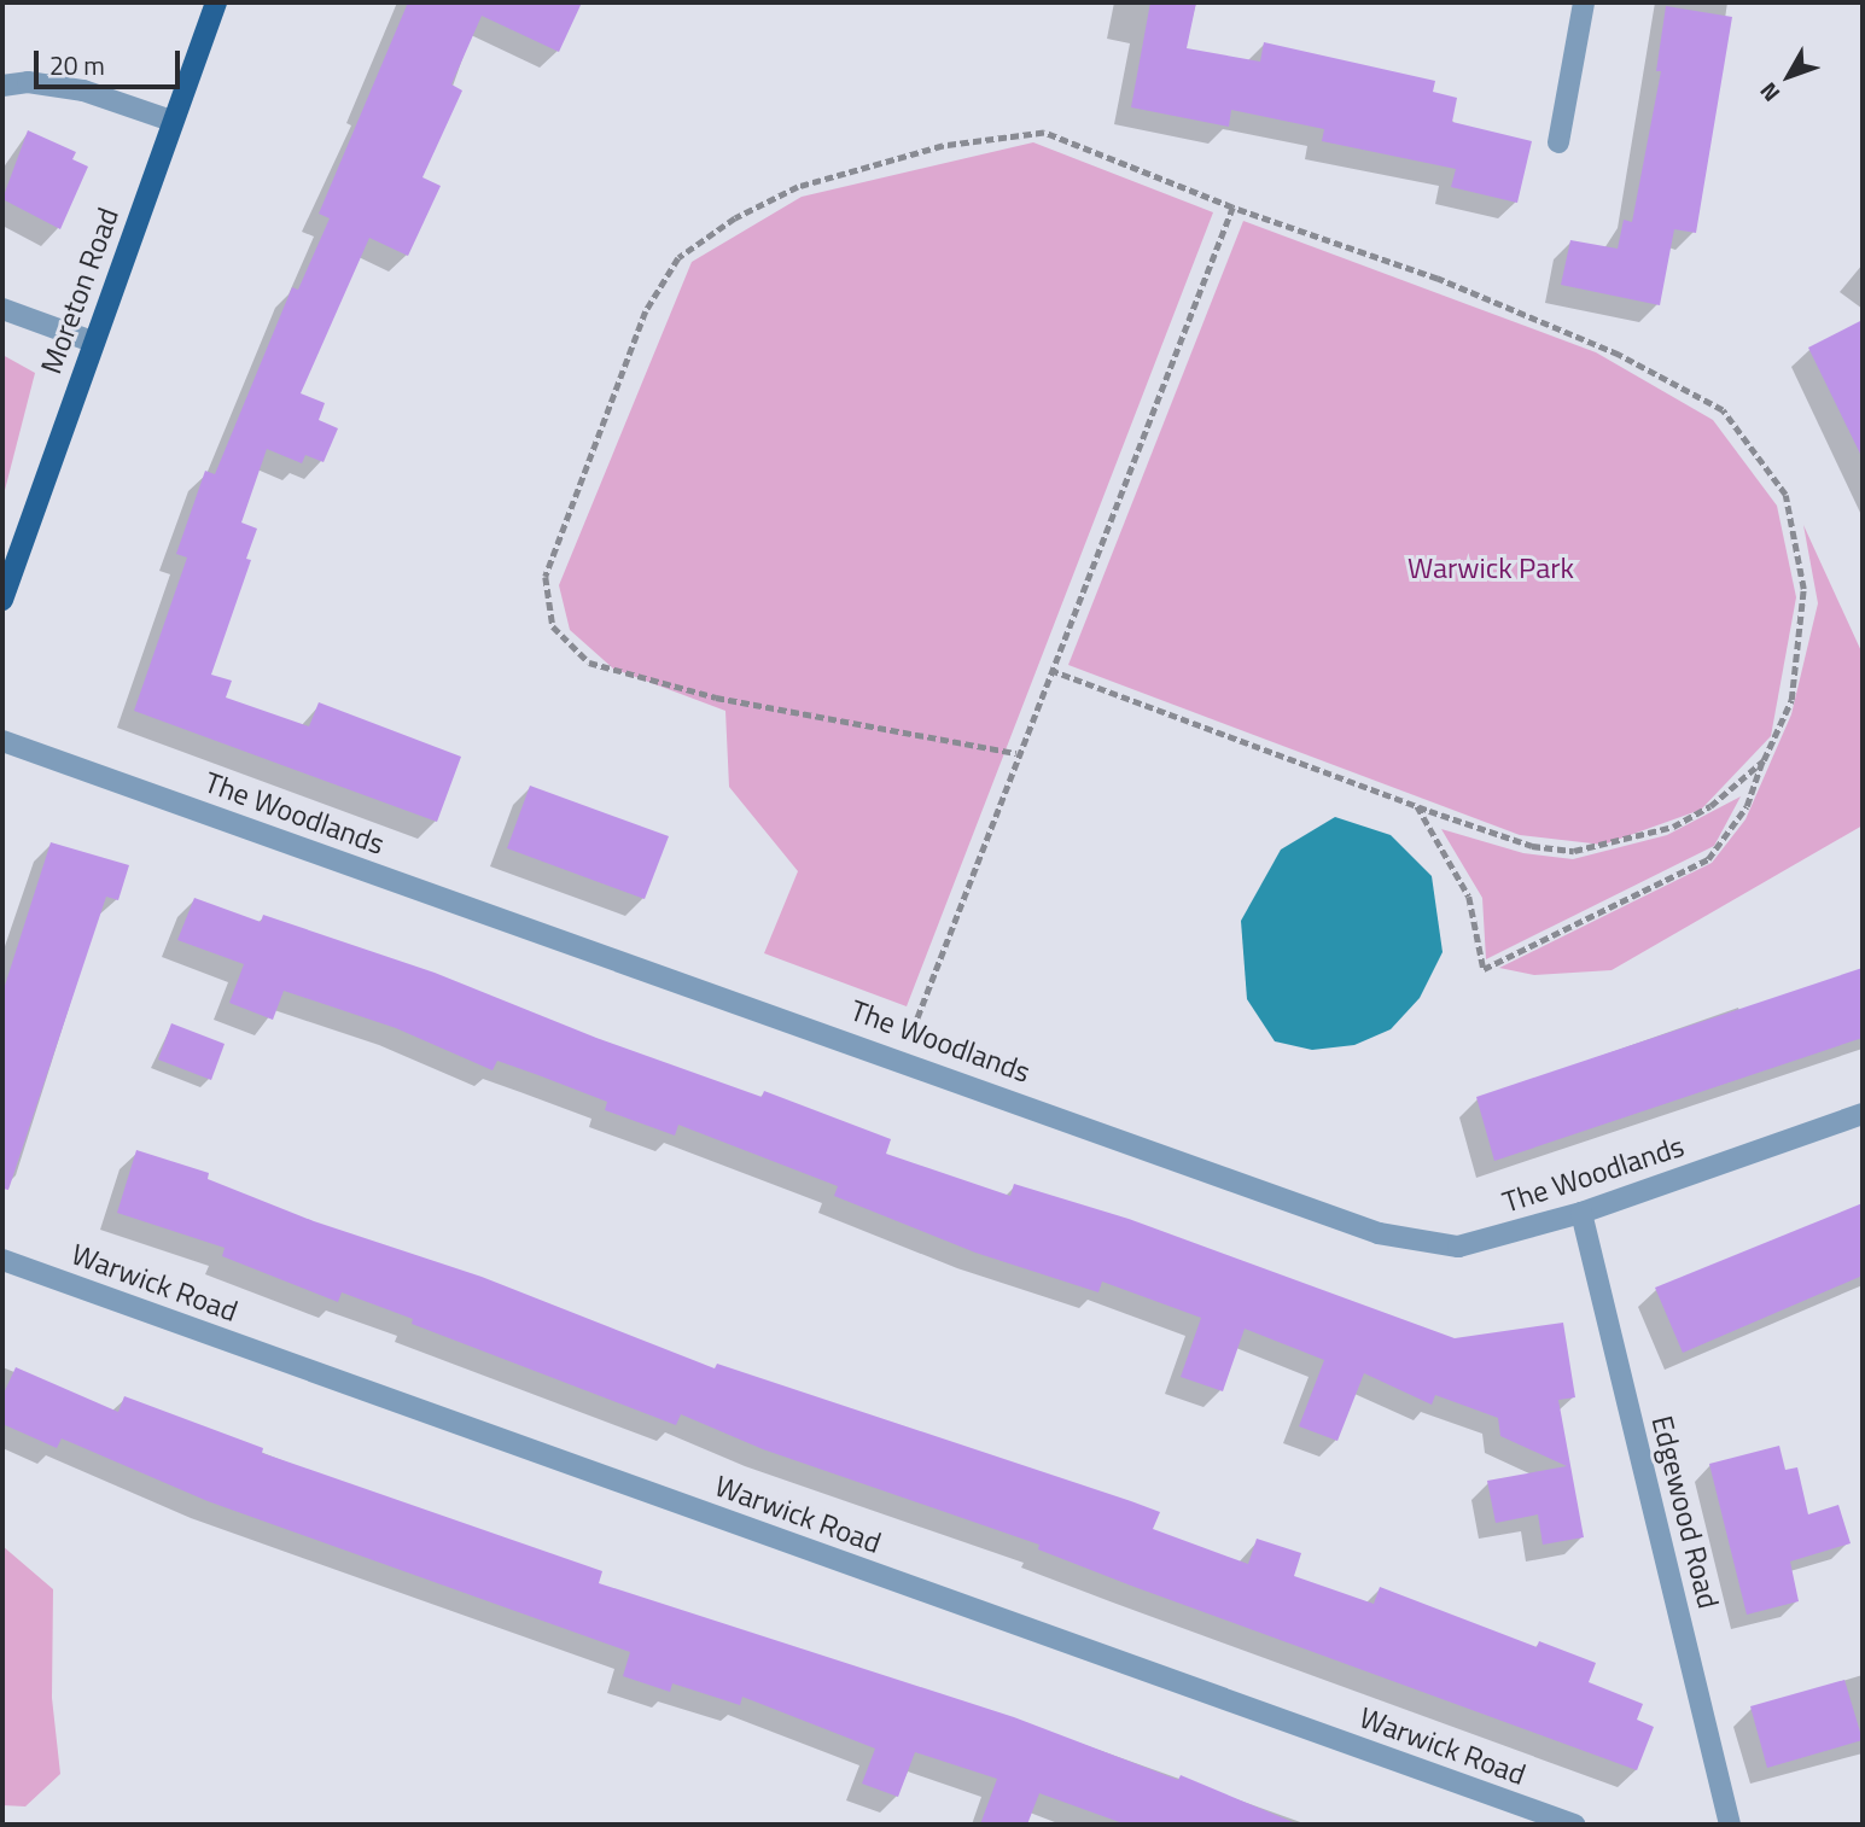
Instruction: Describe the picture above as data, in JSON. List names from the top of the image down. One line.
{"streets":{"main road":["Moreton Road"],"street":["The Woodlands","Warwick Road","Edgewood Road"]},"crossings":[["The Woodlands","Edgewood Road"]],"parks":["Warwick Park"],"scale_bar":"20 m","north":"bottom left"}
